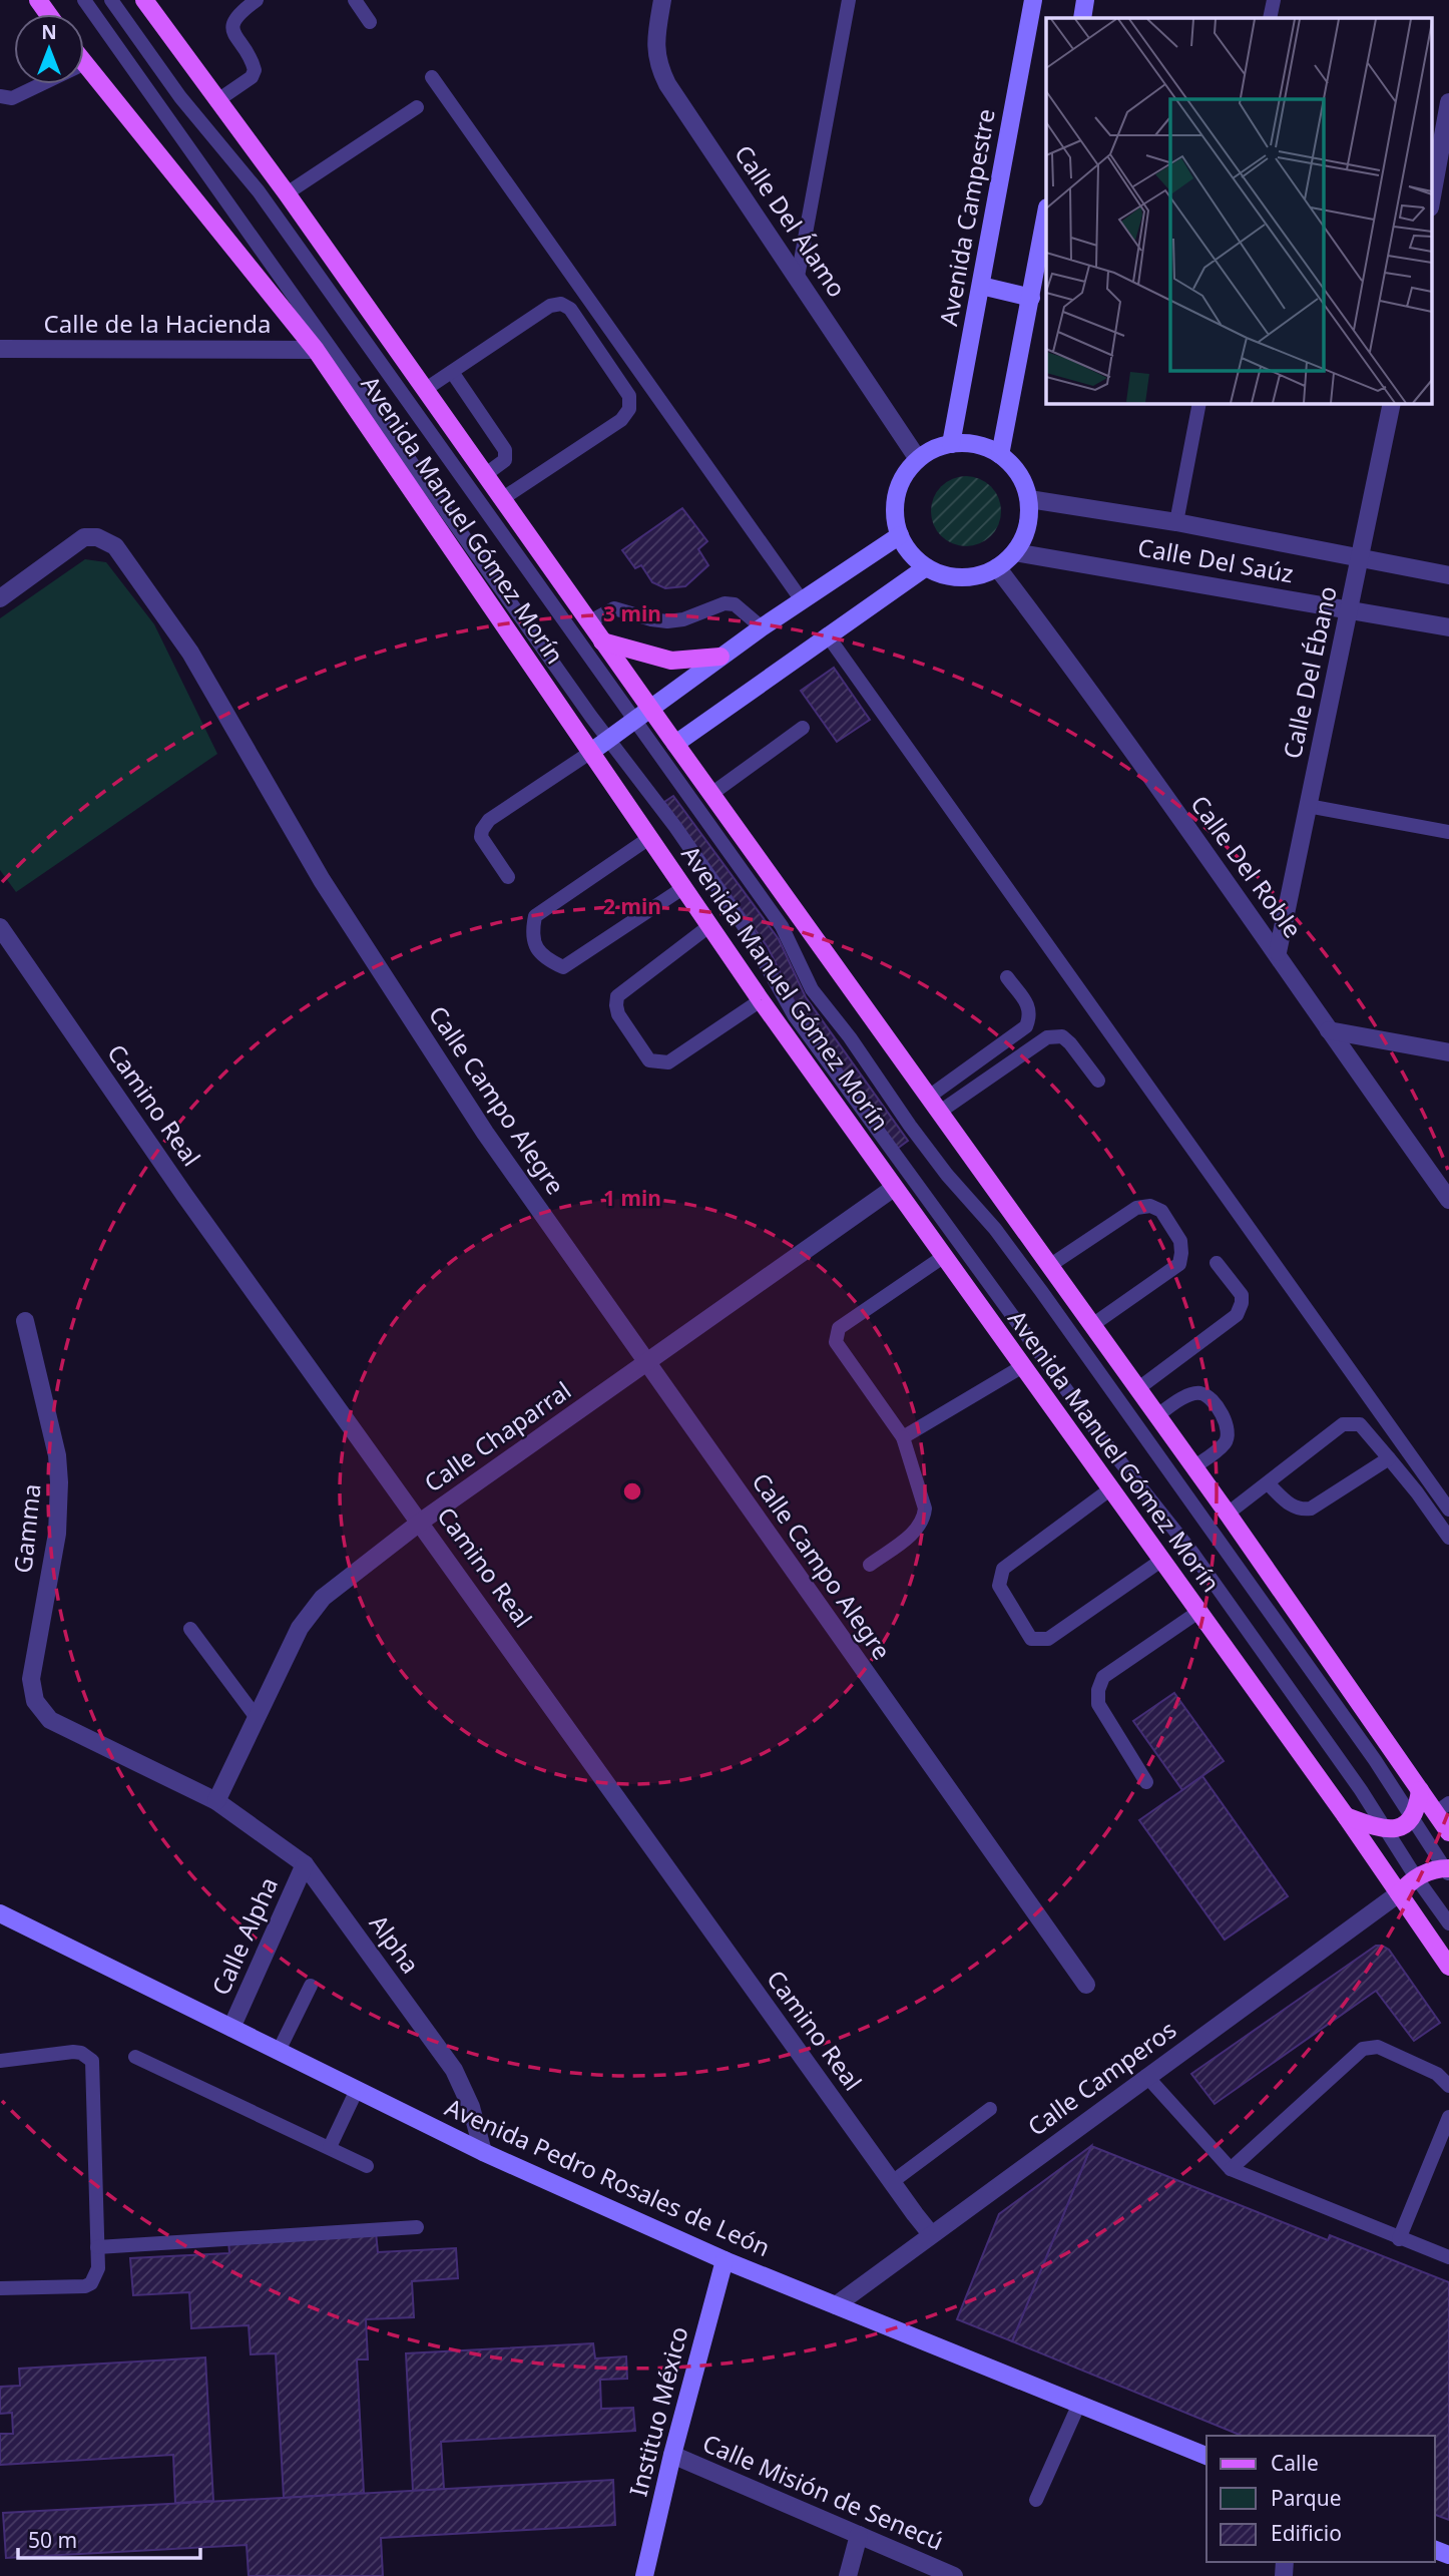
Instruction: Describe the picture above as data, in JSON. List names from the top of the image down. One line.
{"streets":{"main road":["Avenida Manuel Gómez Morín"],"street":["Avenida Campestre","Calle Del Álamo","Calle de la Hacienda","Calle Del Saúz","Calle Del Ébano","Calle Del Roble","Calle Campo Alegre","Camino Real","Calle Chaparral","Gamma","Calle Alpha","Alpha","Calle Camperos","Avenida Pedro Rosales de León","Instituo México","Calle Misión de Senecú"]},"crossings":[["Avenida Campestre","Calle Del Álamo"],["Avenida Campestre","Calle Del Saúz"],["Avenida Campestre","Calle Del Roble"],["Calle Del Álamo","Calle Del Saúz"],["Calle Del Álamo","Calle Del Roble"],["Calle de la Hacienda","Avenida Manuel Gómez Morín"],["Avenida Manuel Gómez Morín","Calle Chaparral"],["Avenida Manuel Gómez Morín","Calle Camperos"],["Calle Del Saúz","Calle Del Ébano"],["Calle Del Saúz","Calle Del Roble"],["Calle Del Ébano","Calle Del Roble"],["Calle Campo Alegre","Calle Chaparral"],["Camino Real","Calle Chaparral"],["Camino Real","Calle Camperos"],["Calle Chaparral","Gamma"],["Calle Chaparral","Alpha"],["Gamma","Alpha"],["Calle Alpha","Alpha"],["Calle Alpha","Avenida Pedro Rosales de León"],["Alpha","Avenida Pedro Rosales de León"],["Calle Camperos","Avenida Pedro Rosales de León"],["Avenida Pedro Rosales de León","Instituo México"],["Instituo México","Calle Misión de Senecú"]],"legend":["Calle","Parque","Edificio"],"scale_bar":"50 m","north":"top","rings":["3 min","2 min","1 min"]}
